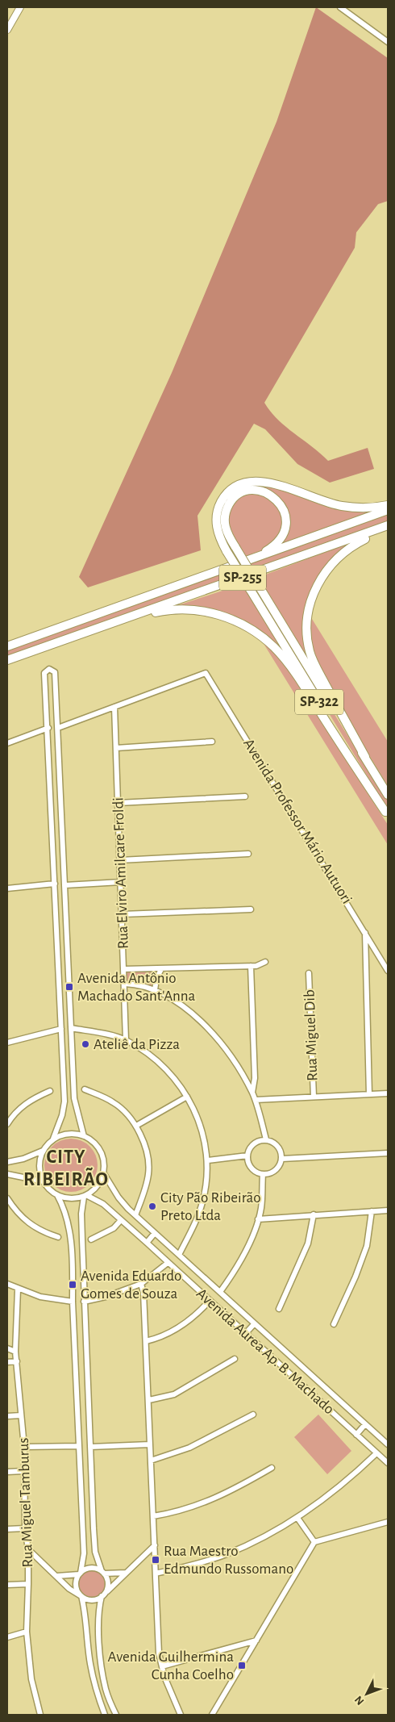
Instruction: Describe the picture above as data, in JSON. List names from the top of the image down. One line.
{"streets":{"highway":["SP-255","SP-322"],"street":["Avenida Professor Mário Autuori","Rua Elviro Amilcare Froldi","Rua Miguel Dib","Avenida Aurea Ap. B. Machado","Rua Miguel Tamburus"]},"crossings":[["SP-255","SP-322"],["Avenida Professor Mário Autuori","Rua Elviro Amilcare Froldi"]],"districts":["CITY RIBEIRÃO"],"places":{"transit":["Avenida Antônio Machado Sant'Anna","Avenida Eduardo Gomes de Souza","Rua Maestro Edmundo Russomano","Avenida Guilhermina Cunha Coelho"],"other":["Ateliê da Pizza","City Pão Ribeirão Preto Ltda"]},"north":"bottom left"}
